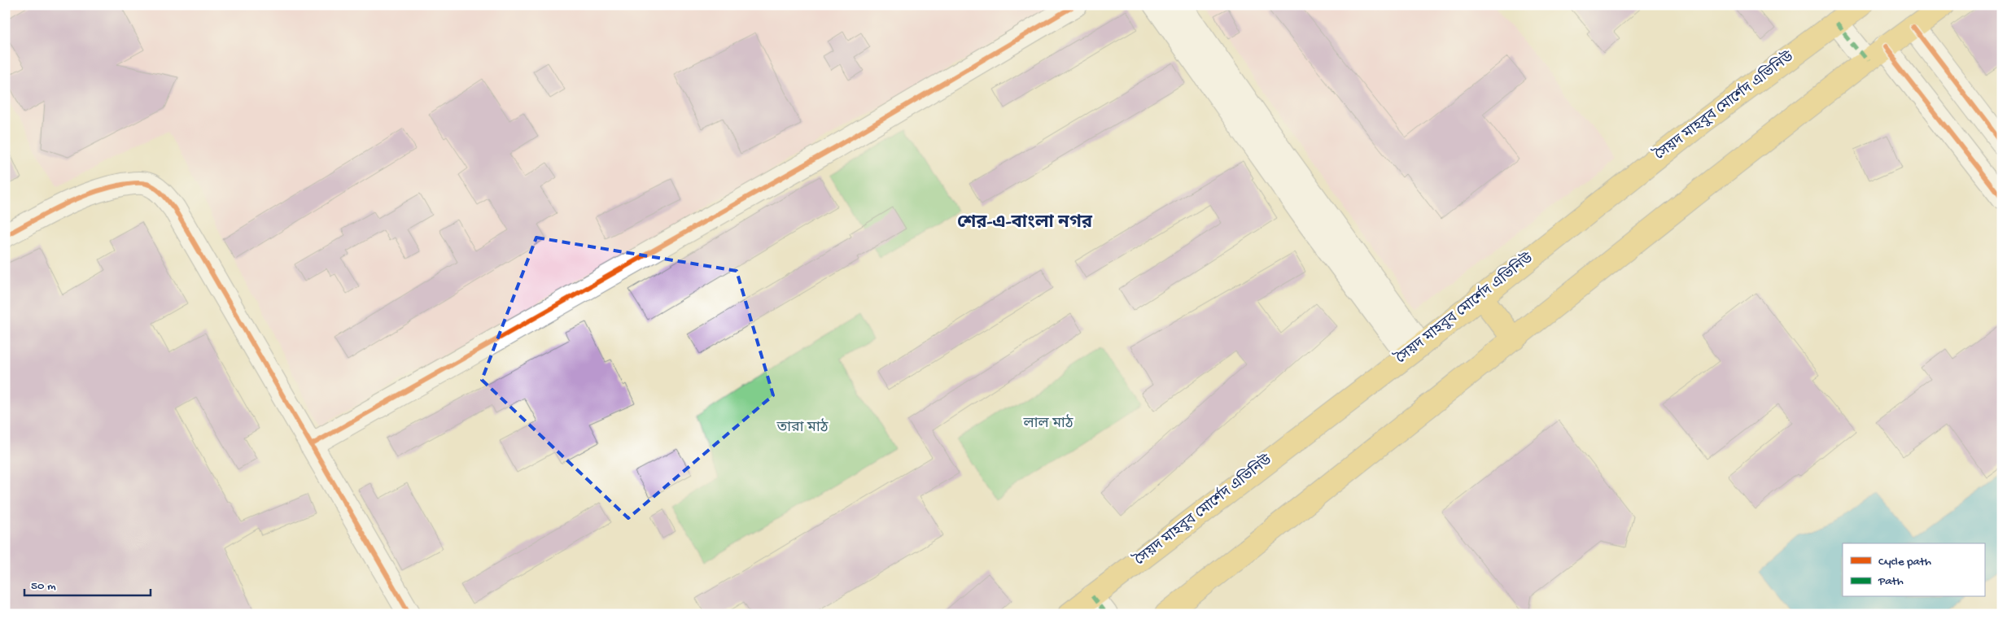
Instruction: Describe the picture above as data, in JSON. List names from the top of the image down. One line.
{"streets":{"main road":["সৈয়দ মাহবুব মোর্শেদ এভিনিউ"]},"districts":["শের-এ-বাংলা নগর"],"parks":["লাল মাঠ","তারা মাঠ"],"legend":["Cycle path","Path"],"scale_bar":"50 m"}
